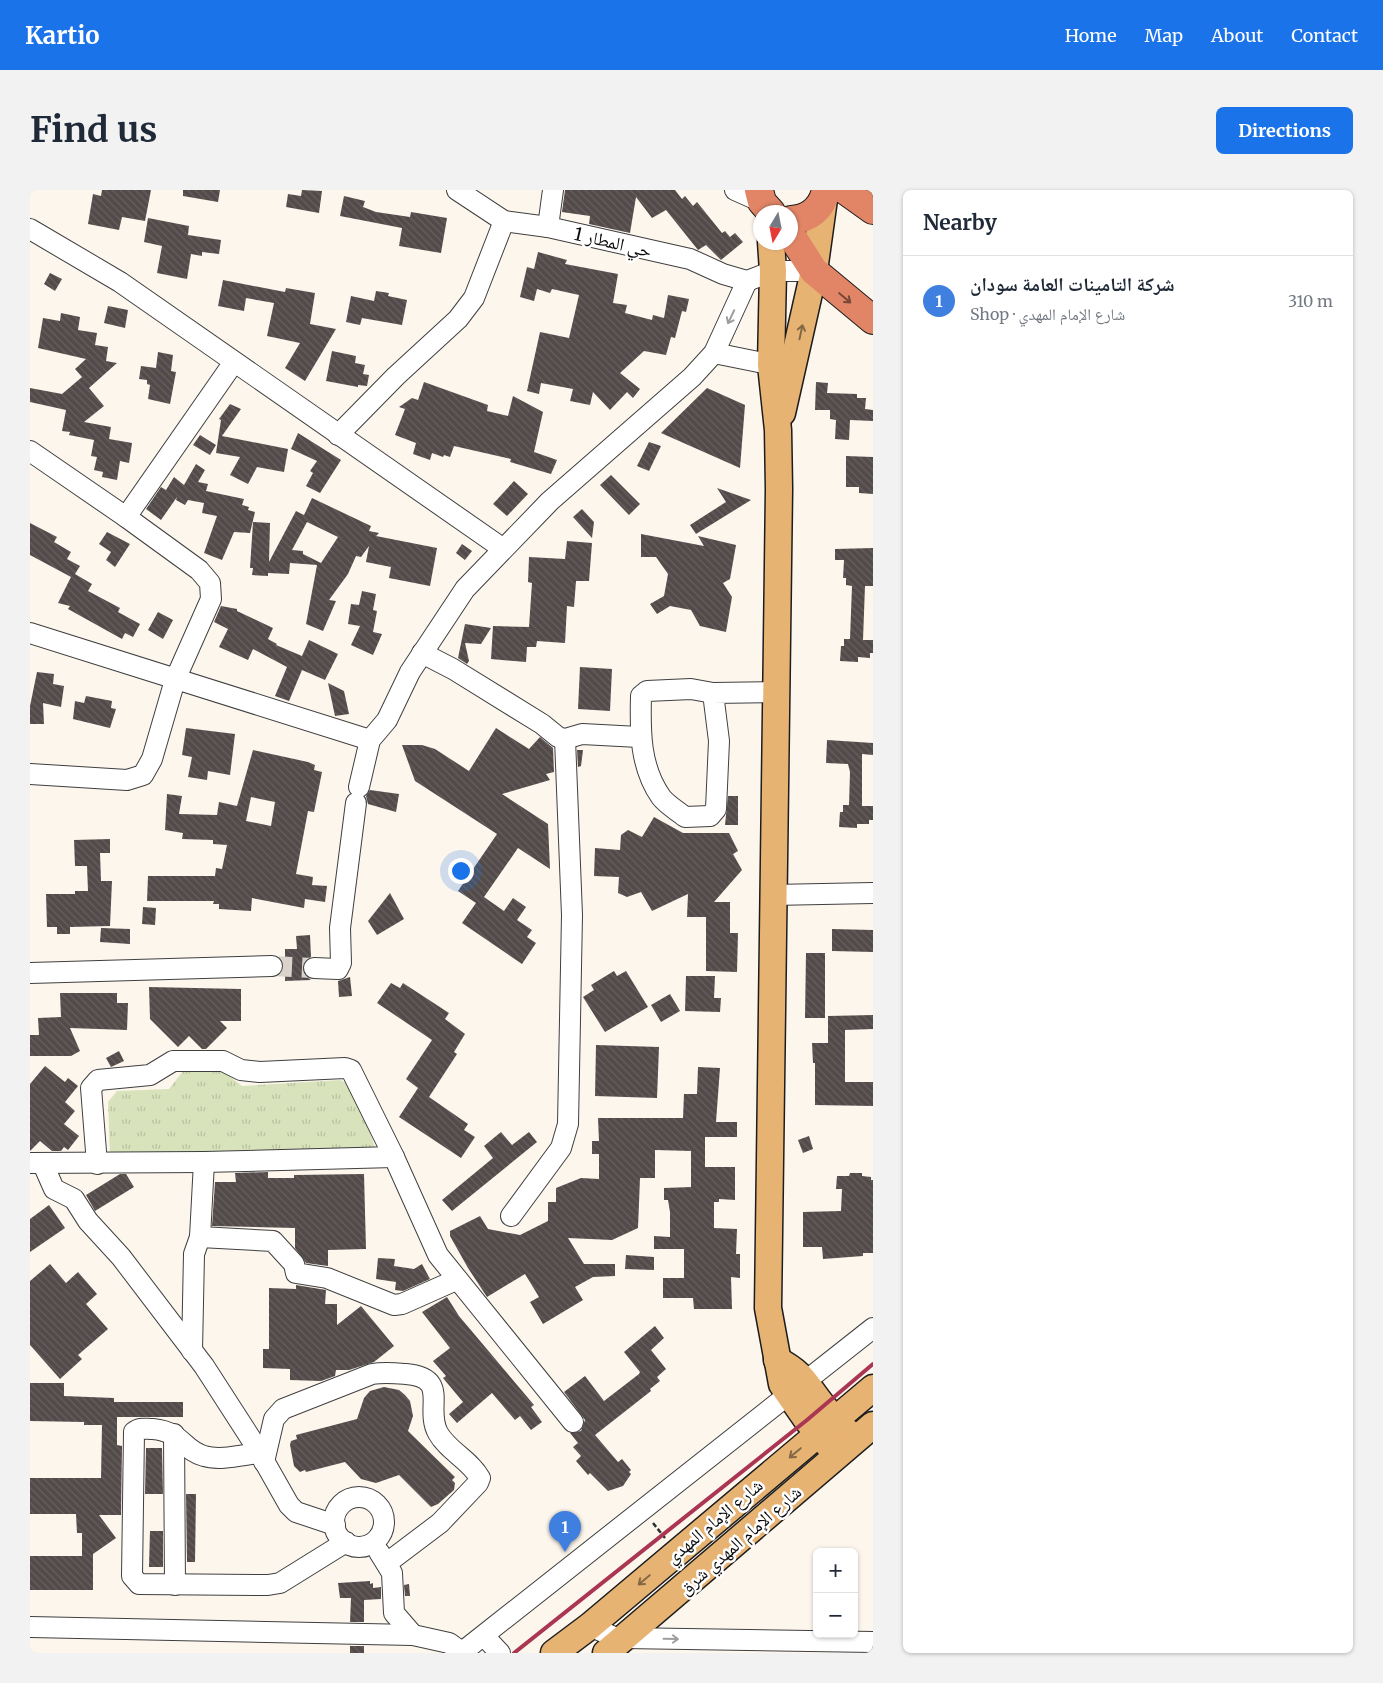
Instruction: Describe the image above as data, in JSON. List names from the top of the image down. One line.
{"streets":{"main road":["شارع الإمام المهدي","شارع الإمام المهدي شرق"],"street":["حي المطار 1"]},"one_way":["شارع الإمام المهدي"],"north":"bottom","page":{"header":"Kartio","nav":["Home","Map","About","Contact"],"buttons":"Directions","title":"Find us","heading":"Nearby","list":[{"mark":"1","name":"شركة التامينات العامة سودان","note":"Shop · شارع الإمام المهدي","value":"310 m"}],"pins":"1","map_buttons":["+","−"]}}
